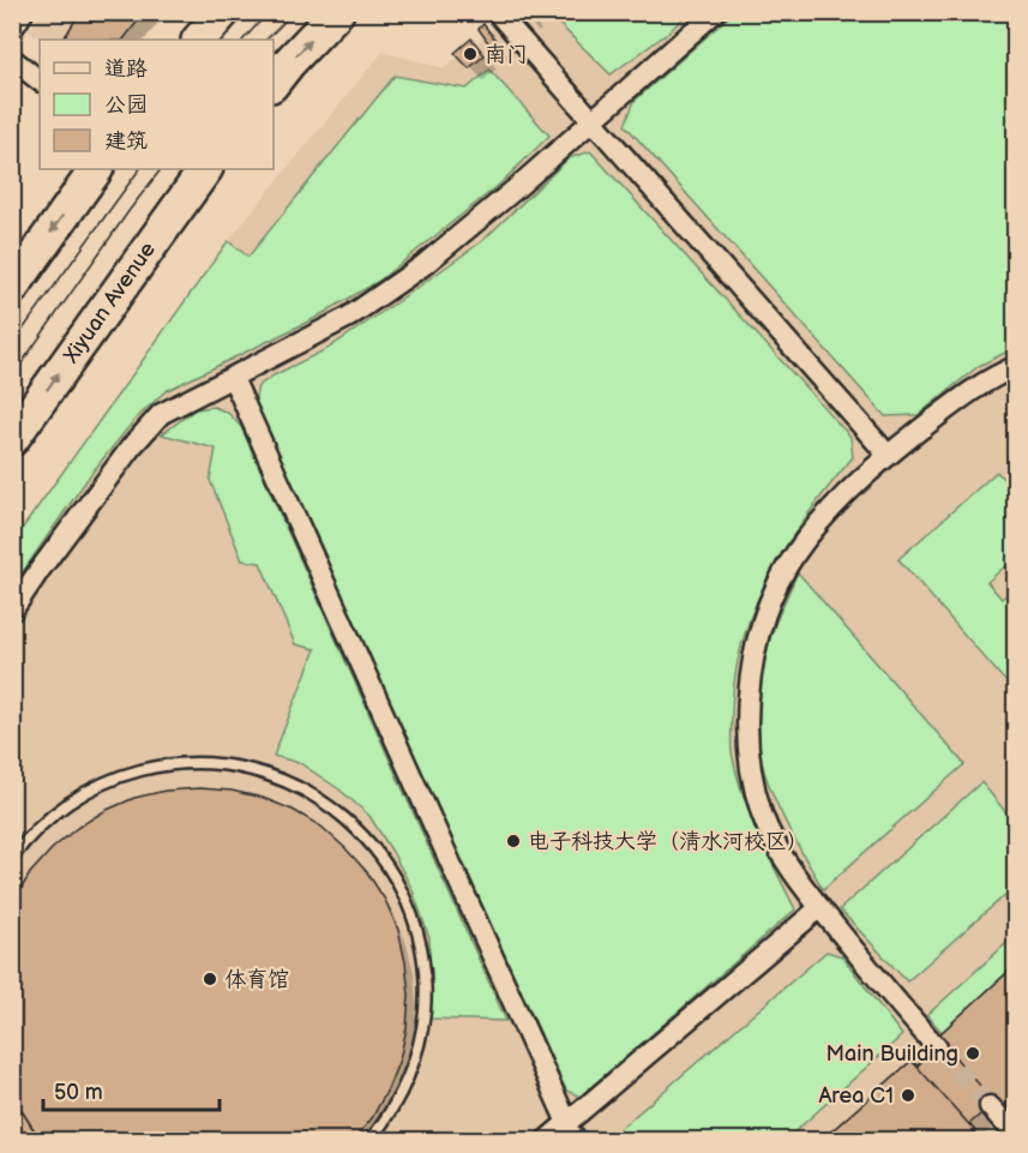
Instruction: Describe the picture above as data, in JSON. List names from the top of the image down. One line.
{"streets":{"main road":["Xiyuan Avenue"]},"places":["南门","电子科技大学（清水河校区）","体育馆","Main Building","Area C1"],"legend":["道路","公园","建筑"],"scale_bar":"50 m"}
